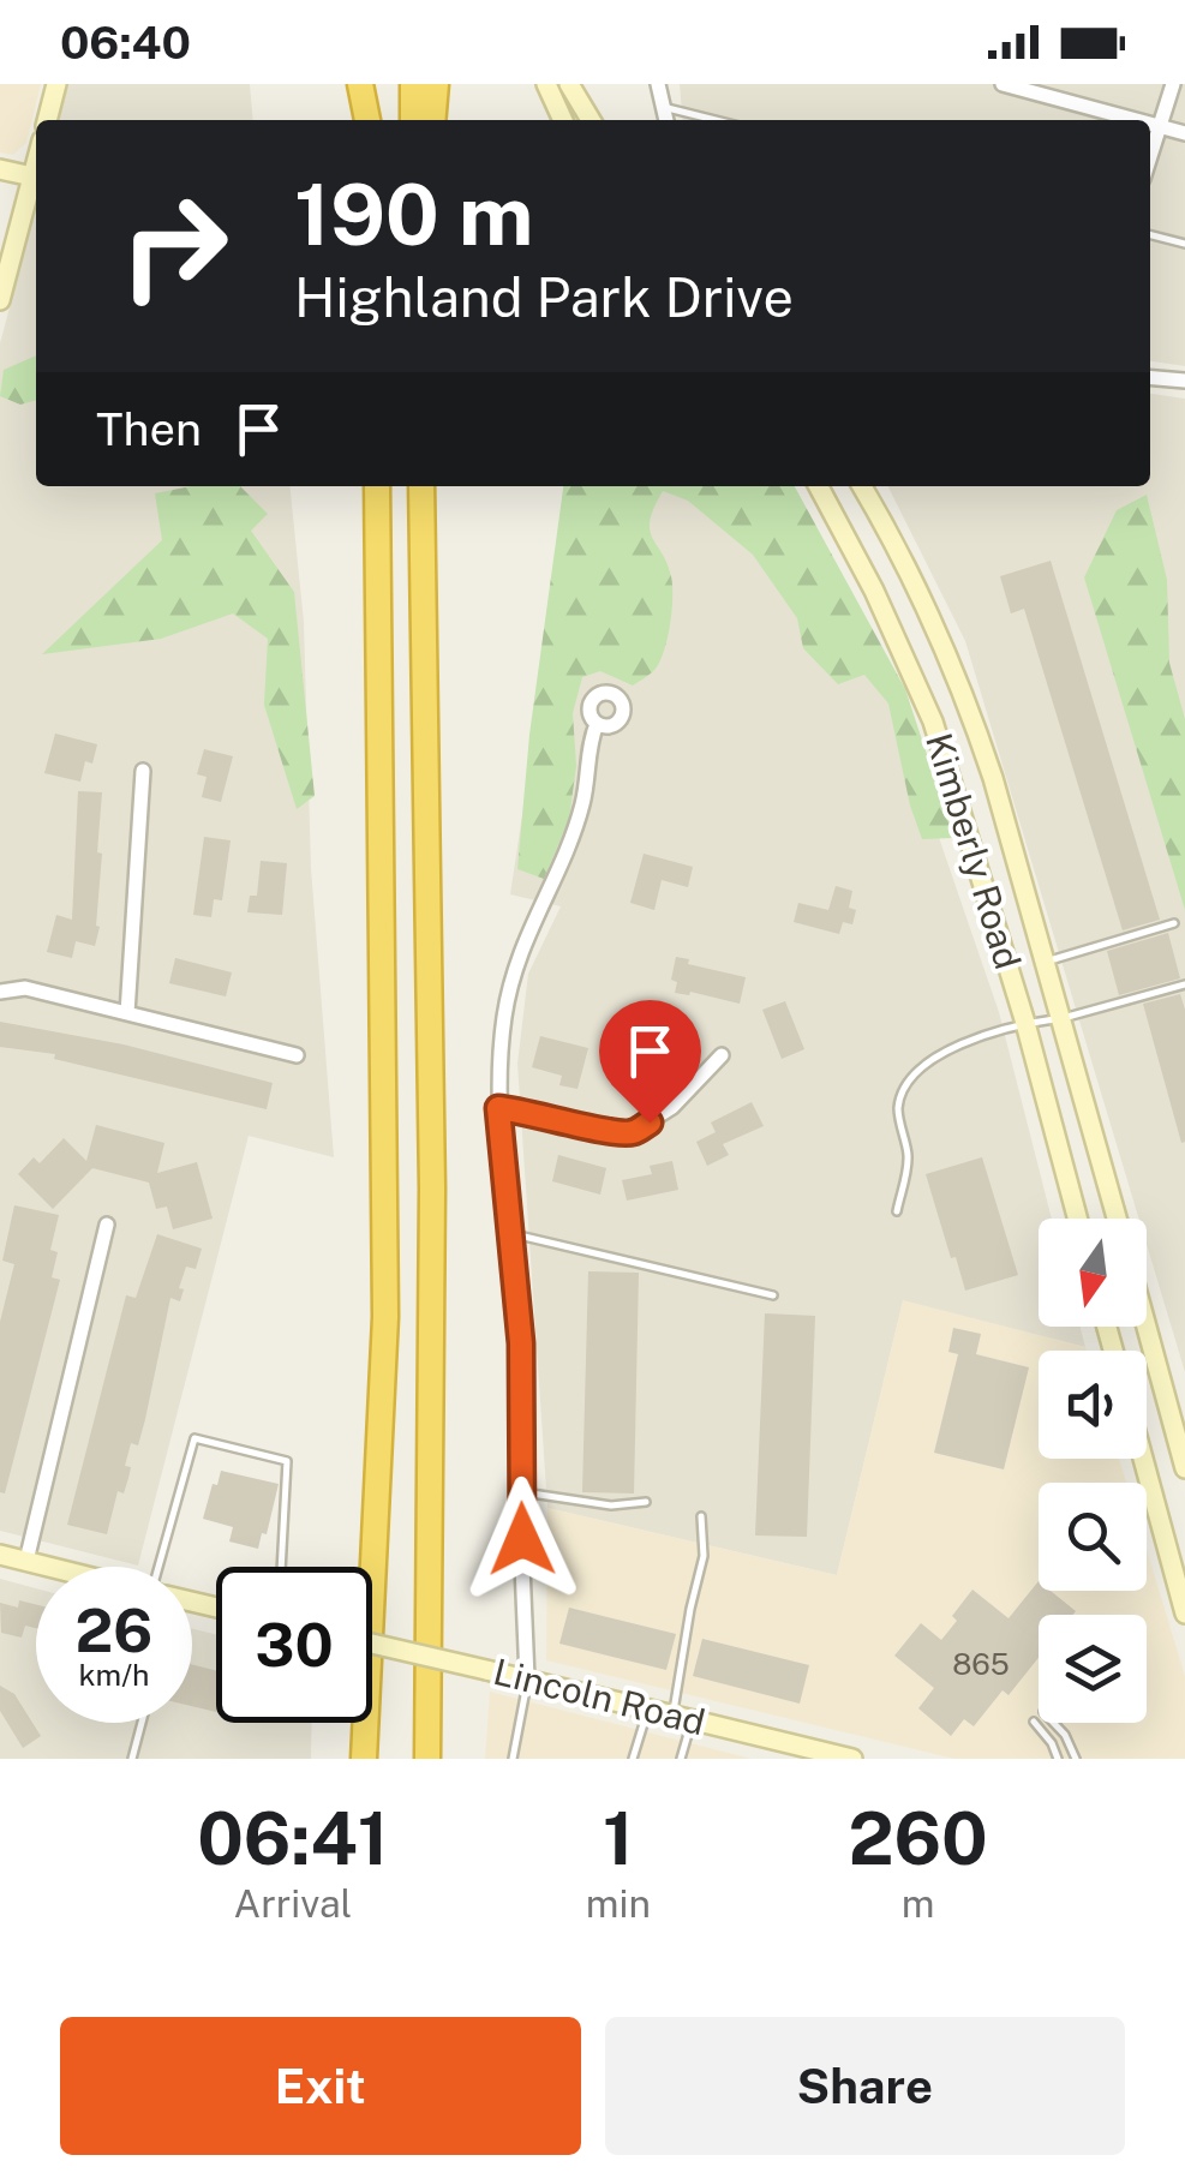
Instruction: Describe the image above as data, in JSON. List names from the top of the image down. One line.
{"streets":{"main road":["Kimberly Road","Lincoln Road"]},"house_numbers":["865"],"north":"bottom","page":{"status":"06:40","turn":["190 m","Highland Park Drive"],"then":"Then","speed":"26 km/h","limit":"30","eta":["06:41","Arrival","1","min","260","m"],"buttons":["Exit","Share"]}}
